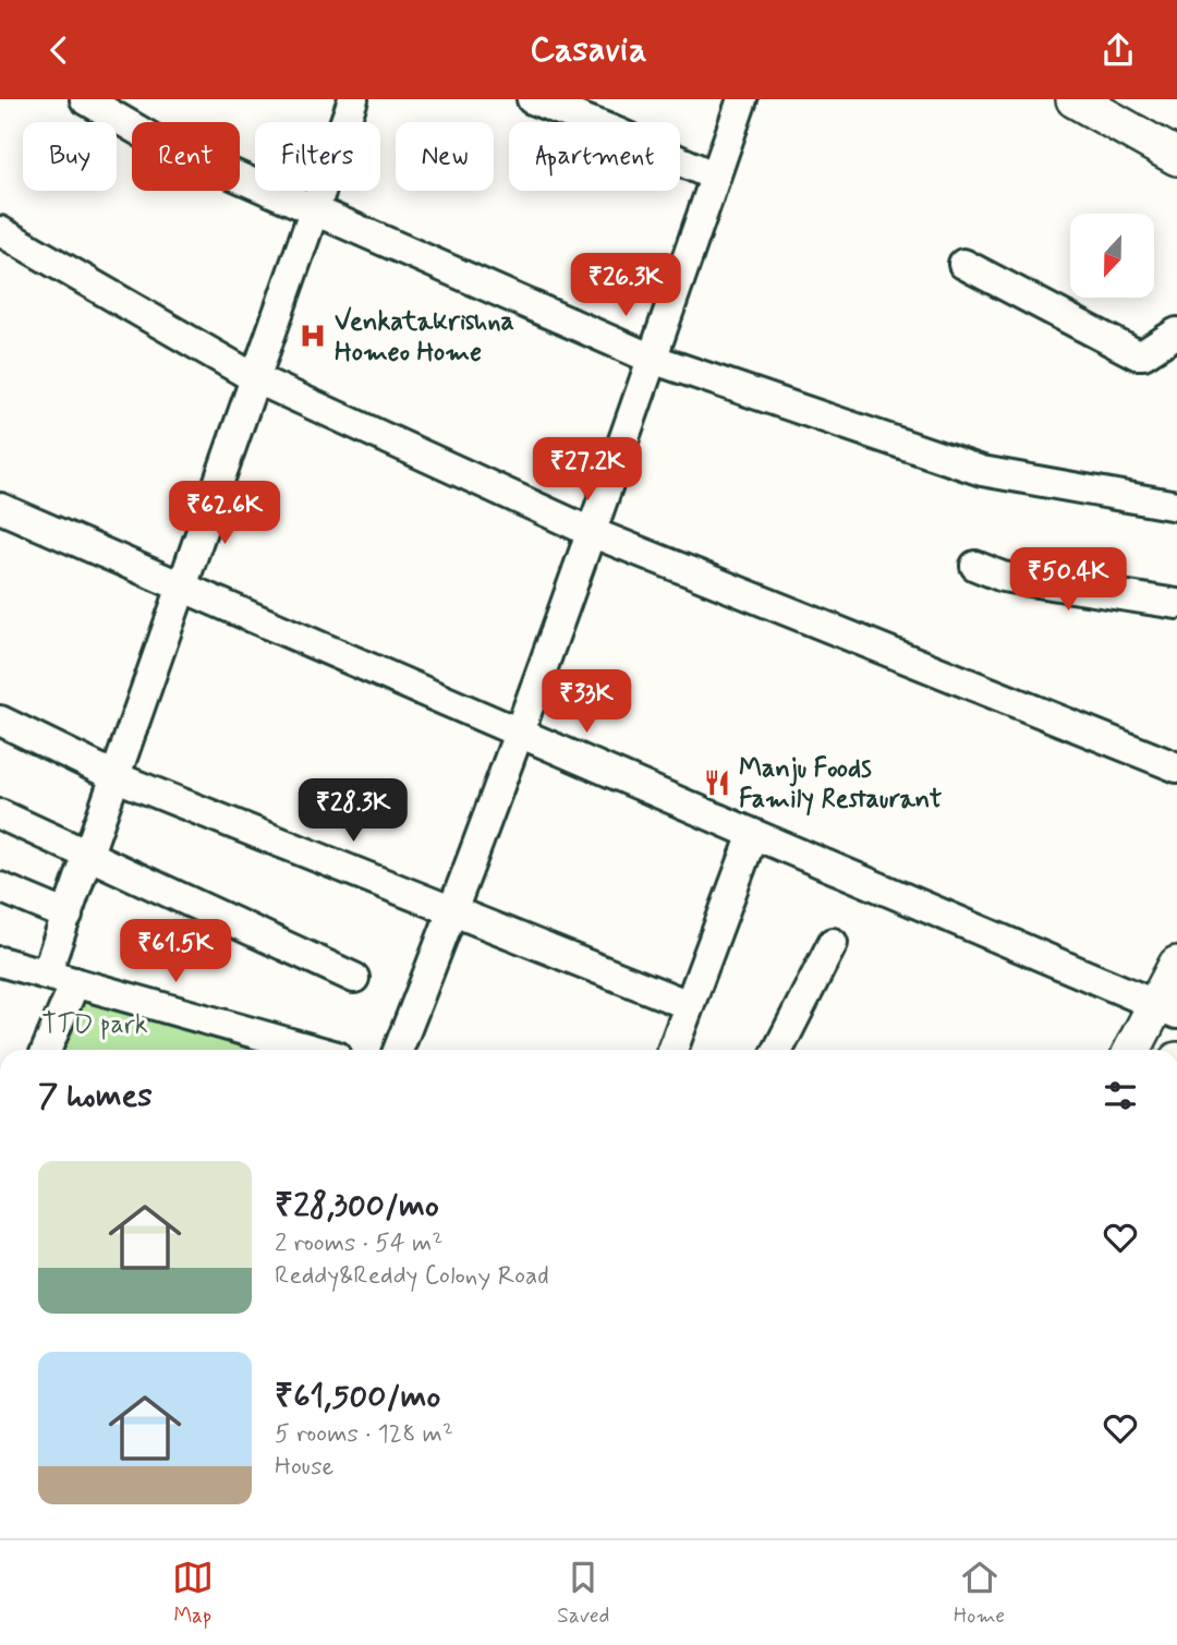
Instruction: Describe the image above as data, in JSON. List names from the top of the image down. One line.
{"parks":["TTD park"],"places":{"hospital":["Venkatakrishna Homeo Home"],"restaurant":["Manju Foods Family Restaurant"]},"north":"bottom","page":{"header":"Casavia","chip":["Buy","Rent","Filters","New","Apartment"],"price":["₹26.3K","₹27.2K","₹62.6K","₹50.4K","₹33K","₹28.3K","₹61.5K"],"heading":"7 homes","list":[{"name":"₹28,300/mo","note":"2 rooms · 54 m² · Reddy&Reddy Colony Road"},{"name":"₹61,500/mo","note":"5 rooms · 128 m² · House"}],"tabs":["Map","Saved","Home"]}}
